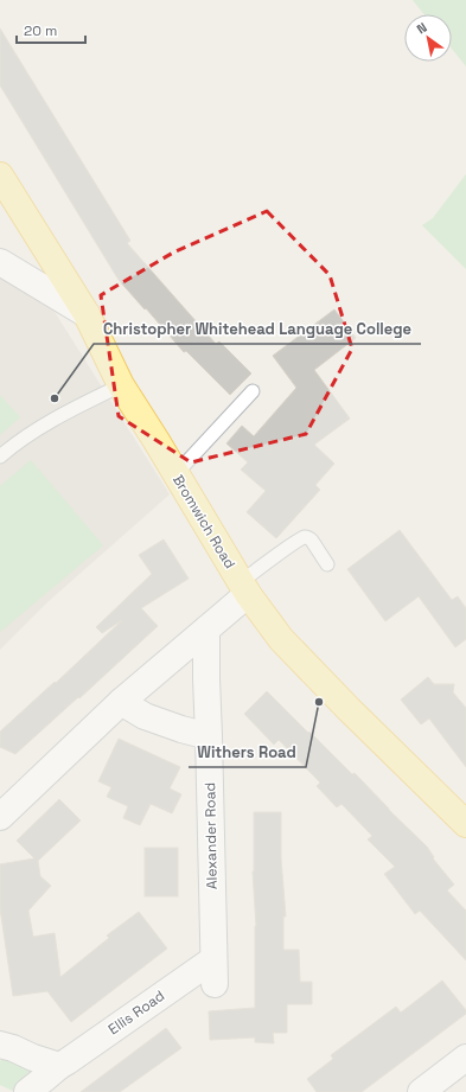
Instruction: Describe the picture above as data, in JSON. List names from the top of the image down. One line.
{"streets":{"main road":["Bromwich Road"],"street":["Alexander Road","Ellis Road"]},"crossings":[["Alexander Road","Ellis Road"]],"places":["Christopher Whitehead Language College","Withers Road"],"scale_bar":"20 m","north":"top left"}
